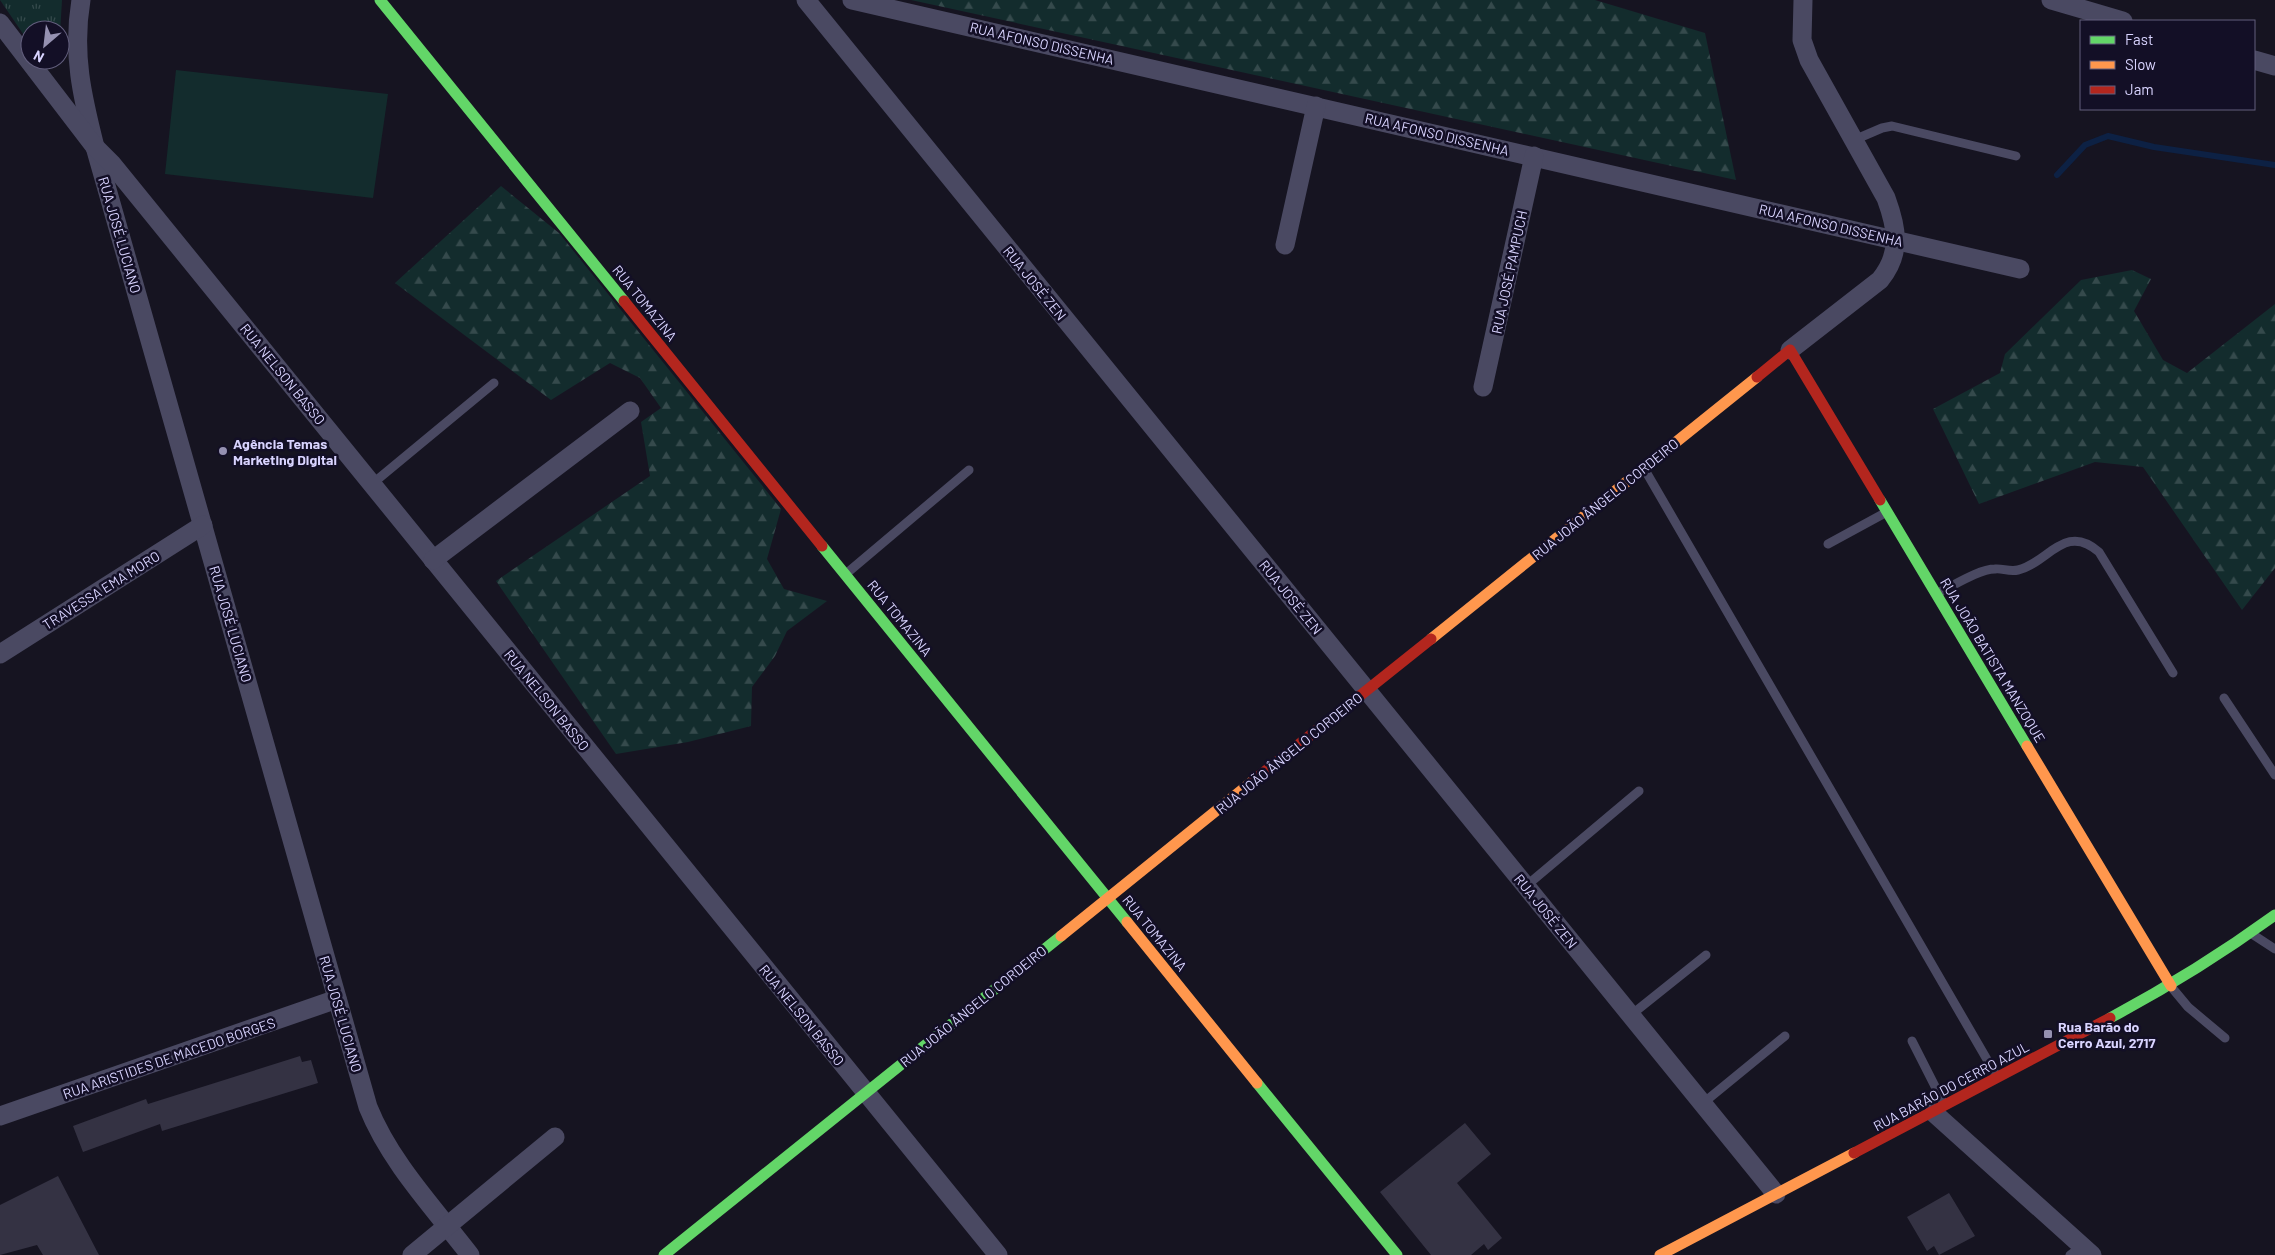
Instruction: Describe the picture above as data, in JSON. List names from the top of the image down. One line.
{"streets":{"street":["RUA AFONSO DISSENHA","RUA JOSÉ LUCIANO","RUA JOSÉ PAMPUCH","RUA JOSÉ ZEN","RUA TOMAZINA","RUA NELSON BASSO","RUA JOÃO ÂNGELO CORDEIRO","TRAVESSA EMA MORO","RUA JOÃO BATISTA MANZOQUE","RUA ARISTIDES DE MACEDO BORGES","RUA BARÃO DO CERRO AZUL"]},"crossings":[["RUA AFONSO DISSENHA","RUA JOSÉ PAMPUCH"],["RUA AFONSO DISSENHA","RUA JOÃO ÂNGELO CORDEIRO"],["RUA JOSÉ LUCIANO","RUA NELSON BASSO"],["RUA JOSÉ LUCIANO","TRAVESSA EMA MORO"],["RUA JOSÉ LUCIANO","RUA ARISTIDES DE MACEDO BORGES"],["RUA JOSÉ ZEN","RUA JOÃO ÂNGELO CORDEIRO"],["RUA JOSÉ ZEN","RUA BARÃO DO CERRO AZUL"],["RUA TOMAZINA","RUA JOÃO ÂNGELO CORDEIRO"],["RUA NELSON BASSO","RUA JOÃO ÂNGELO CORDEIRO"],["RUA JOÃO ÂNGELO CORDEIRO","RUA JOÃO BATISTA MANZOQUE"],["RUA JOÃO BATISTA MANZOQUE","RUA BARÃO DO CERRO AZUL"]],"places":{"other":["Agência Temas Marketing Digital"],"transit":["Rua Barão do Cerro Azul, 2717"]},"legend":["Fast","Slow","Jam"],"north":"bottom left"}
